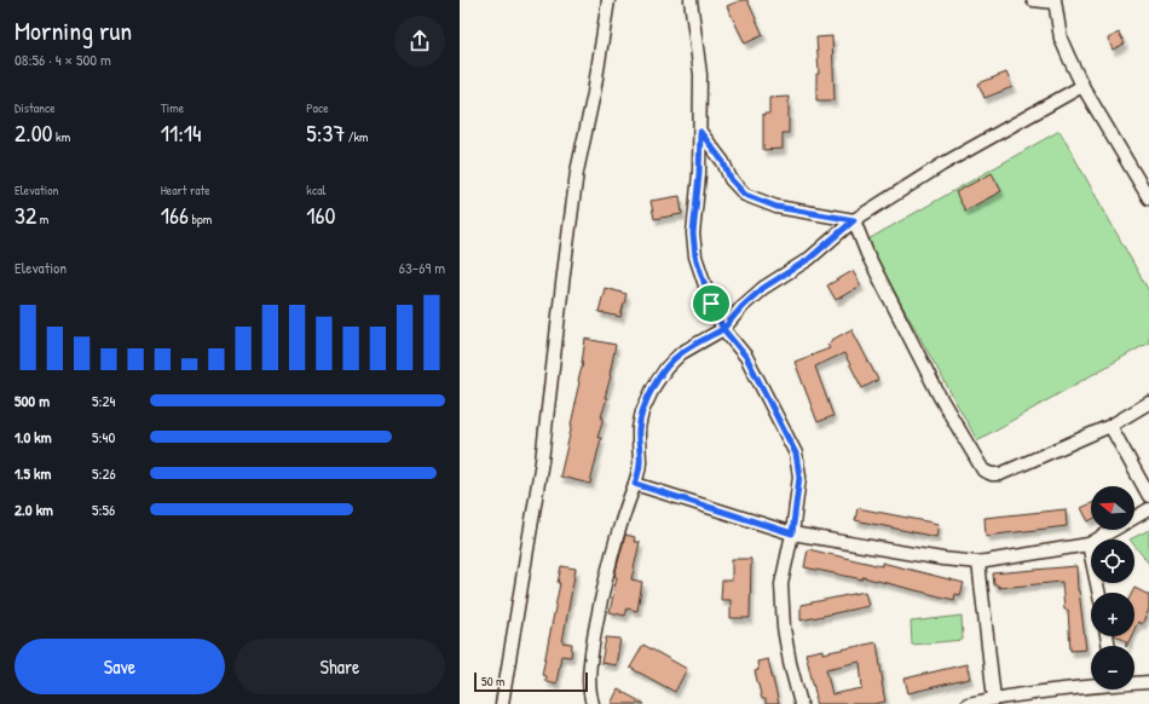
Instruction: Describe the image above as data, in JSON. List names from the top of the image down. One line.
{"scale_bar":"50 m","north":"left","page":{"heading":["Morning run","08:56 · 4 × 500 m"],"stats":[["Distance","2.00 km"],["Time","11:14"],["Pace","5:37 /km"],["Elevation","32 m"],["Heart rate","166 bpm"],["kcal","160"]],"chart":["Elevation","63–69 m"],"list":[{"name":"500 m","note":"5:24"},{"name":"1.0 km","note":"5:40"},{"name":"1.5 km","note":"5:26"},{"name":"2.0 km","note":"5:56"}],"map_buttons":["+","−"],"buttons":["Save","Share"],"scale":"50 m"}}
